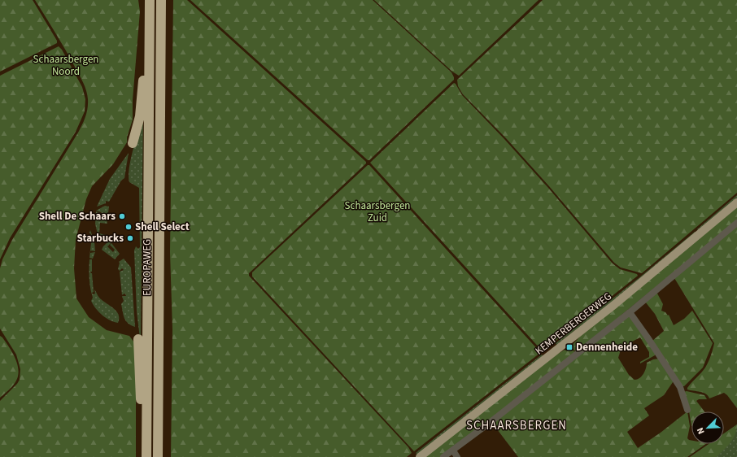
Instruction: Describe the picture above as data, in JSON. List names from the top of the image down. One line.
{"streets":{"highway":["EUROPAWEG"],"main road":["KEMPERBERGERWEG"]},"districts":["SCHAARSBERGEN"],"parks":["Schaarsbergen Noord","Schaarsbergen Zuid"],"places":{"other":["Shell De Schaars","Shell Select","Starbucks"],"transit":["Dennenheide"]},"north":"bottom left"}
